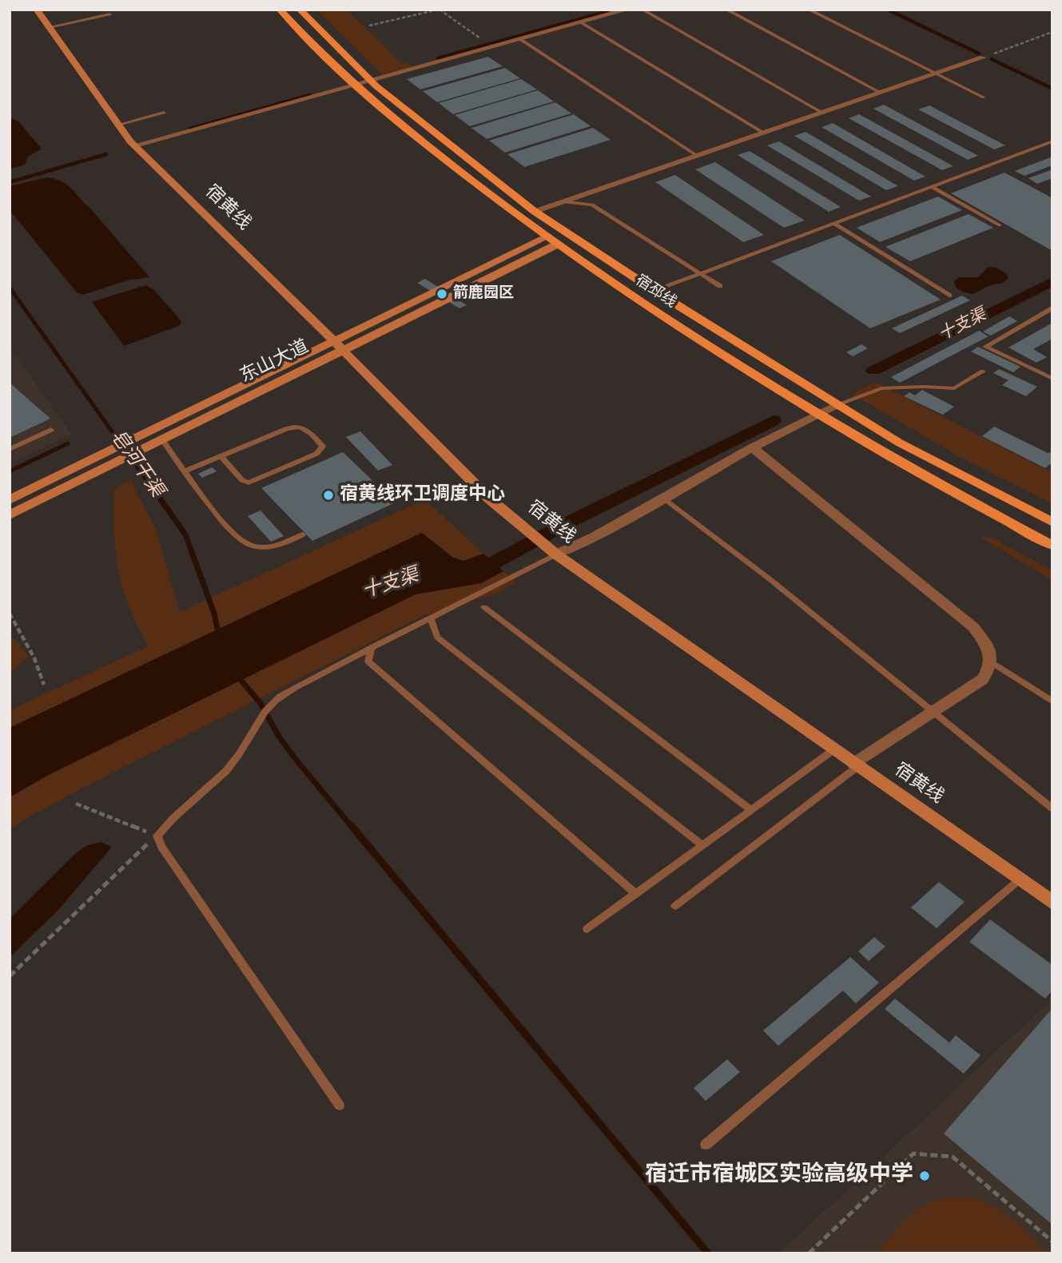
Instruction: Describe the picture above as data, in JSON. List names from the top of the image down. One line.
{"streets":{"main road":["宿黄线","宿邳线","东山大道"]},"crossings":[["宿黄线","东山大道"],["宿邳线","东山大道"]],"water":["十支渠","皂河干渠"],"places":["箭鹿园区","宿黄线环卫调度中心","宿迁市宿城区实验高级中学"]}
